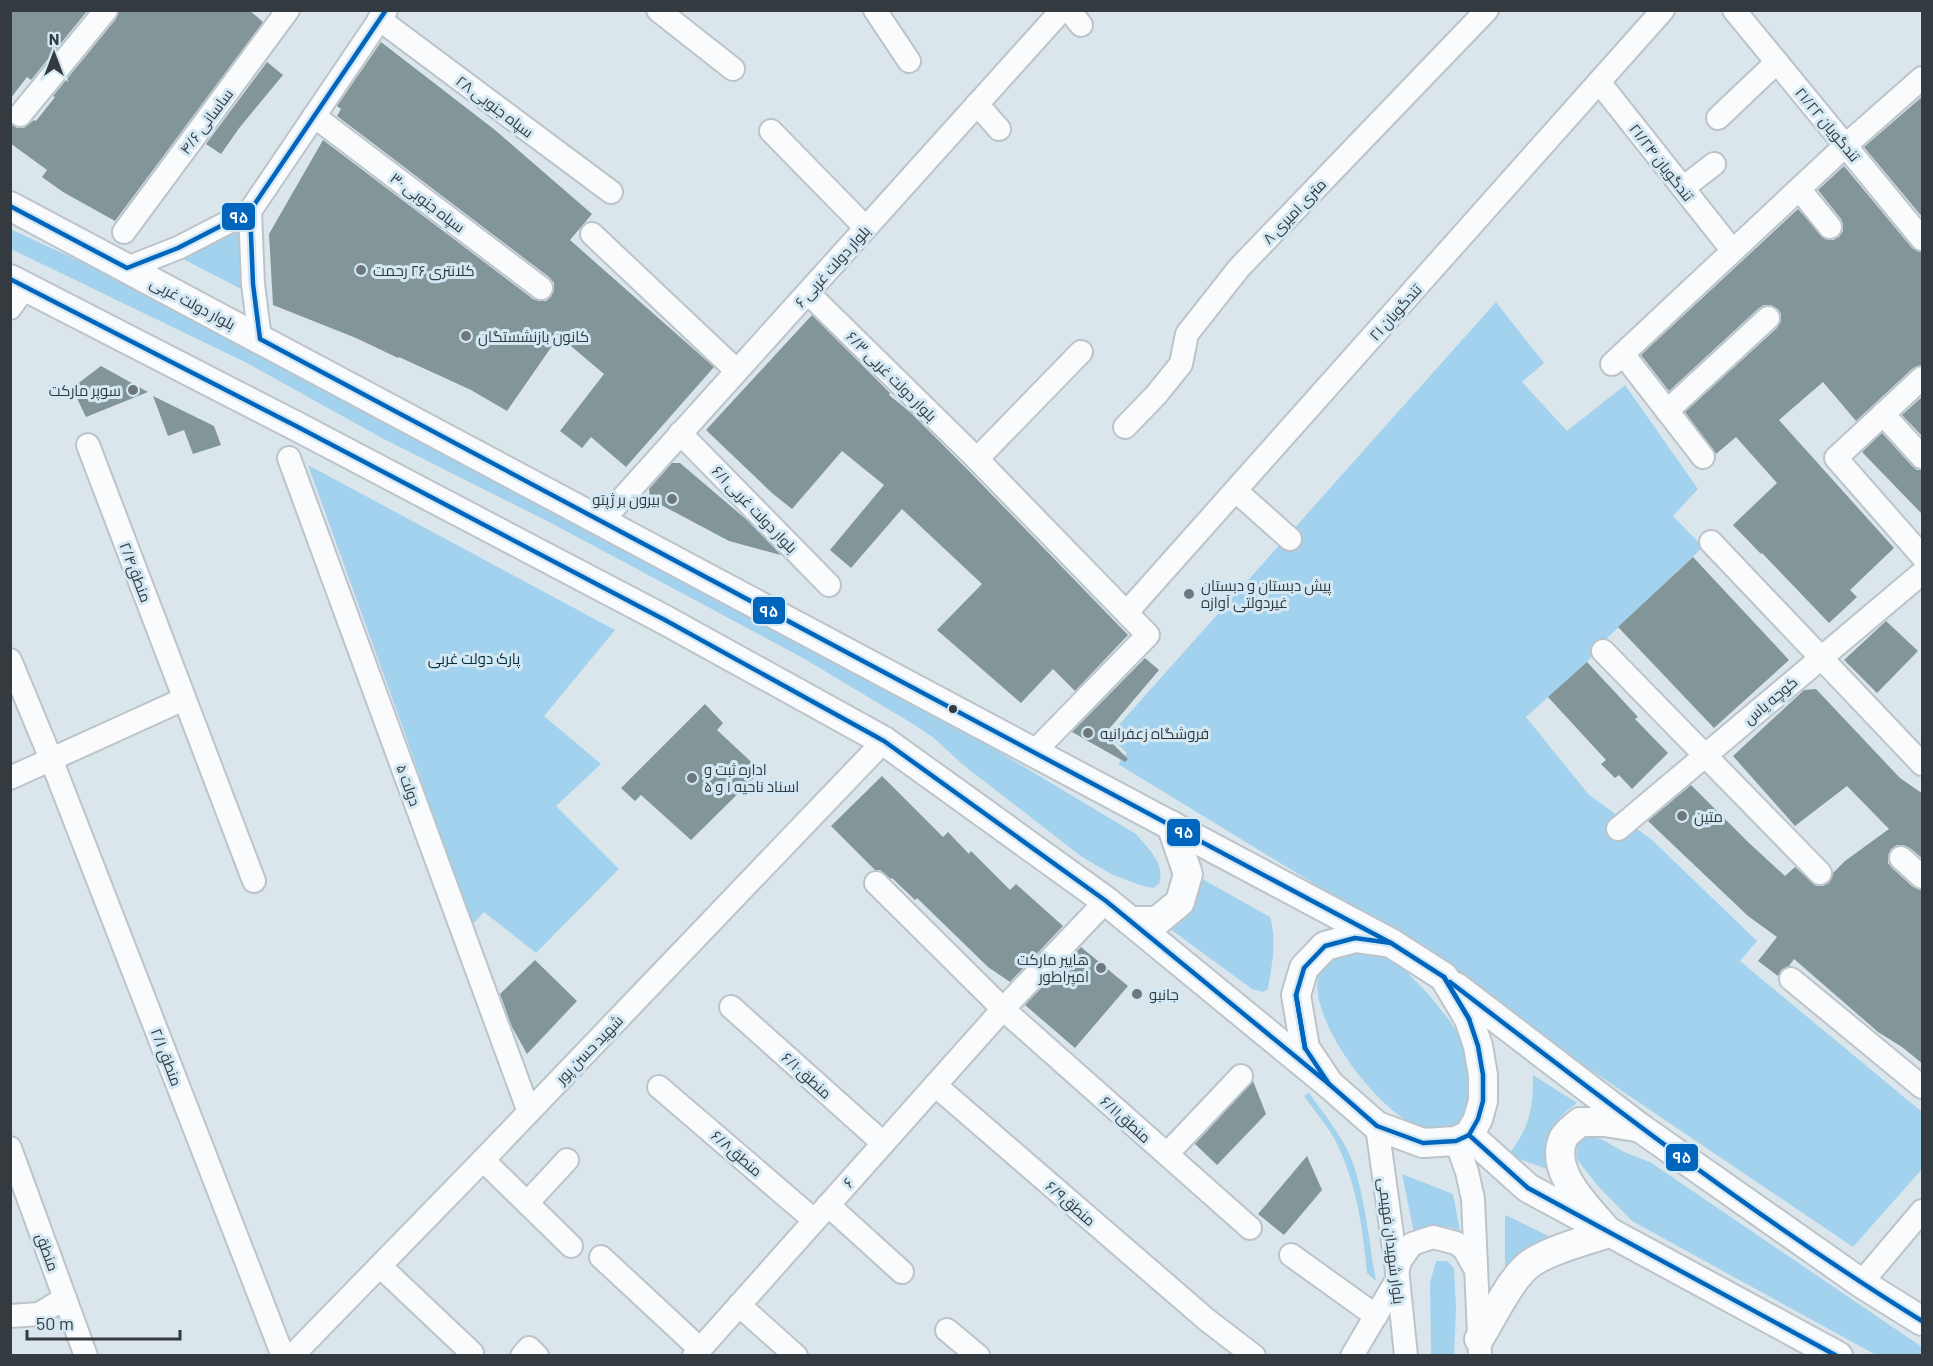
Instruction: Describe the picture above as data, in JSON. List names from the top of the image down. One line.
{"streets":{"main road":["بلوار دولت غربی"],"street":["۲۸ سپاه جنوبی","۴/۶ ساسانی","۲۱/۲۲ تندگویان","۲۱/۲۴ تندگویان","۳۰ سپاه جنوبی","۸ متری امیری","بلوار دولت غربی ۶","۲۱ تندگویان","بلوار دولت غربی ۶/۳","بلوار دولت غربی ۶/۱","منطق۲/۴","کوچه یاس","۵ دولت","شهید حسن پور","منطق ۲/۱","منطق۶/۱۰","منطق۶/۱۱","منطق۶/۸","۶","منطق۶/۹","بلوار شهیدان فهیمی","منطق"]},"crossings":[["۲۱/۲۴ تندگویان","۲۱ تندگویان"],["بلوار دولت غربی ۶","بلوار دولت غربی"],["بلوار دولت غربی ۶","بلوار دولت غربی ۶/۳"],["بلوار دولت غربی ۶","بلوار دولت غربی ۶/۱"],["بلوار دولت غربی","بلوار دولت غربی ۶/۳"],["بلوار دولت غربی","بلوار شهیدان فهیمی"],["۲۱ تندگویان","بلوار دولت غربی ۶/۳"],["۵ دولت","شهید حسن پور"],["منطق۶/۱۰","۶"],["منطق۶/۱۱","۶"],["منطق۶/۸","۶"],["۶","منطق۶/۹"]],"parks":["پارک دولت غربی"],"places":["کلانتری ۲۶ رحمت","کانون بازنشستگان","سوپر مارکت","بیرون بر ژپتو","پیش دبستان و دبستان غیردولتی آوازه","فروشگاه زعفرانیه","اداره ثبت و اسناد ناحیه ۱ و ۵","متین","هایپر مارکت امپراطور","جانبو"],"lines":["transit line ۹۵"],"scale_bar":"50 m","north":"top"}
